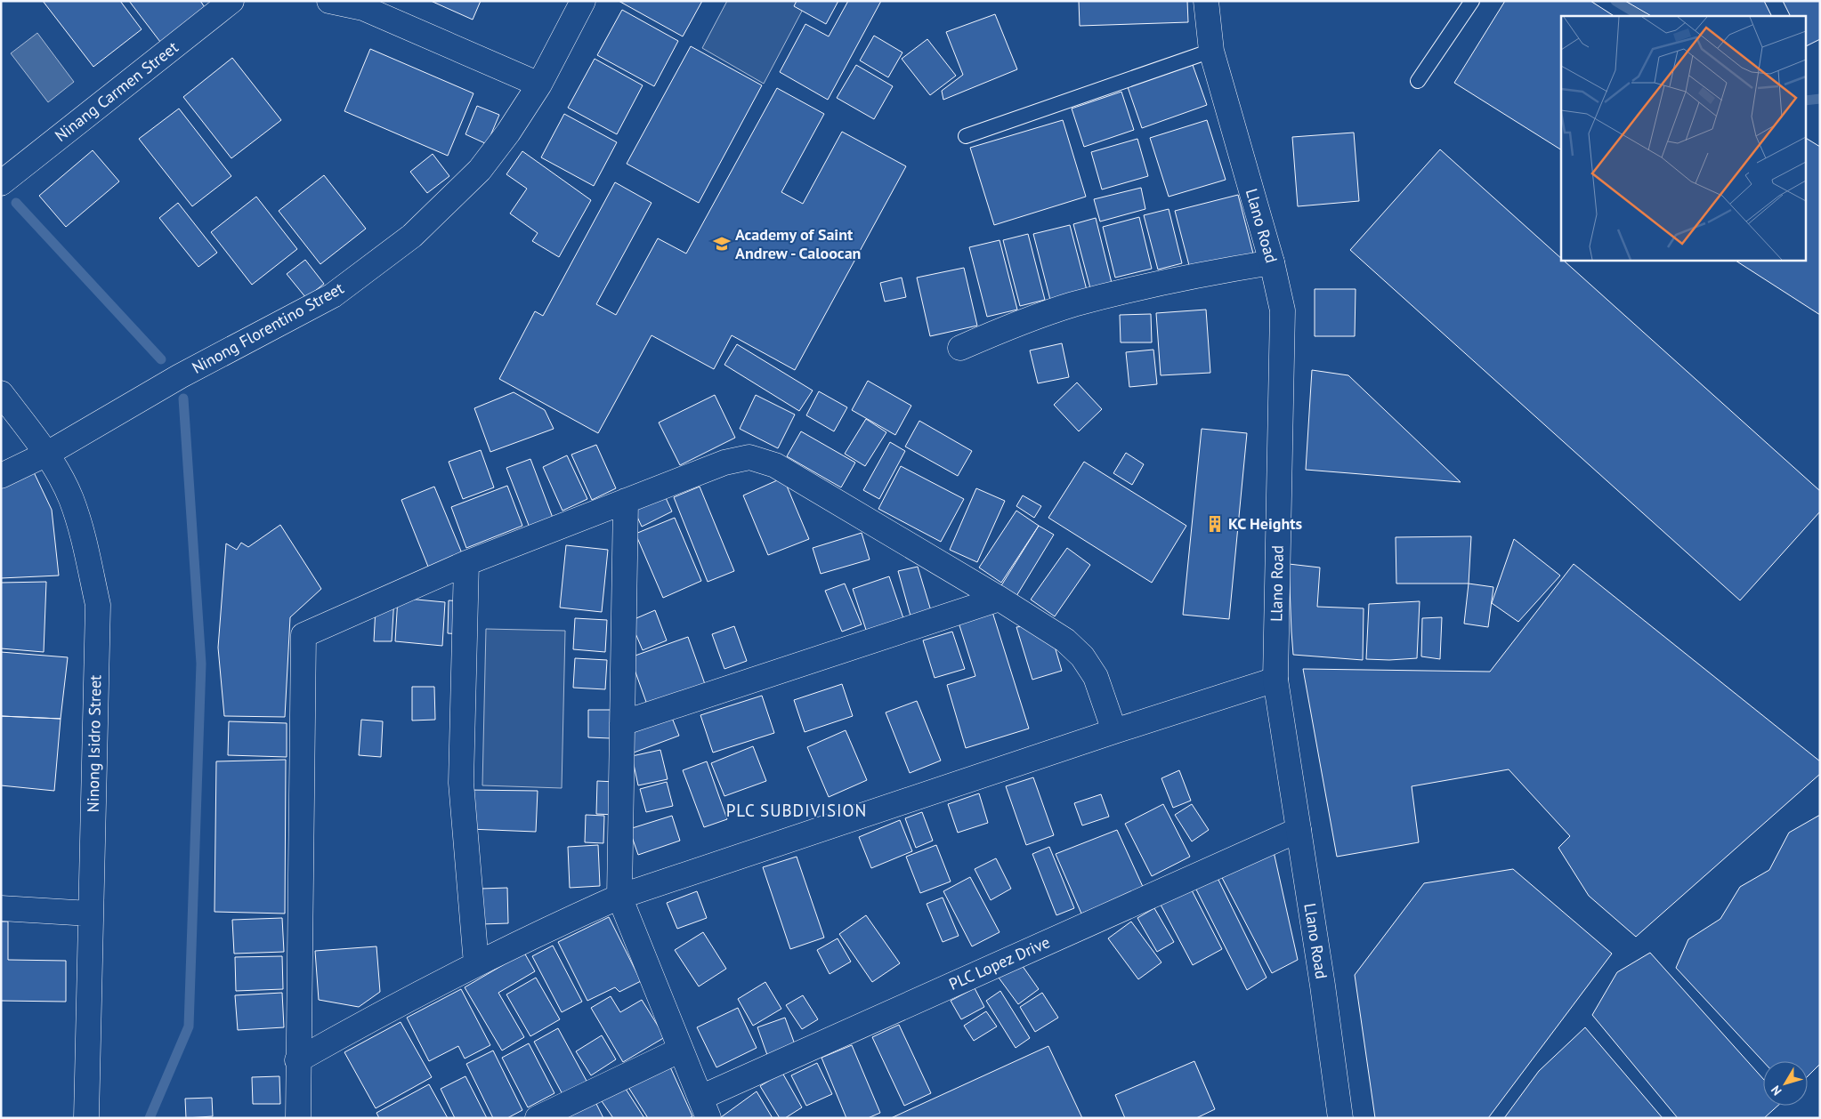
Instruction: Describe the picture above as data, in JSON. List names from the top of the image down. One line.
{"streets":{"street":["Ninang Carmen Street","Llano Road","Ninong Florentino Street","Ninong Isidro Street","PLC Lopez Drive"]},"crossings":[["Llano Road","PLC Lopez Drive"],["Ninong Florentino Street","Ninong Isidro Street"]],"districts":["PLC SUBDIVISION"],"places":{"school or university":["Academy of Saint Andrew - Caloocan"],"building":["KC Heights"]},"north":"bottom left"}
